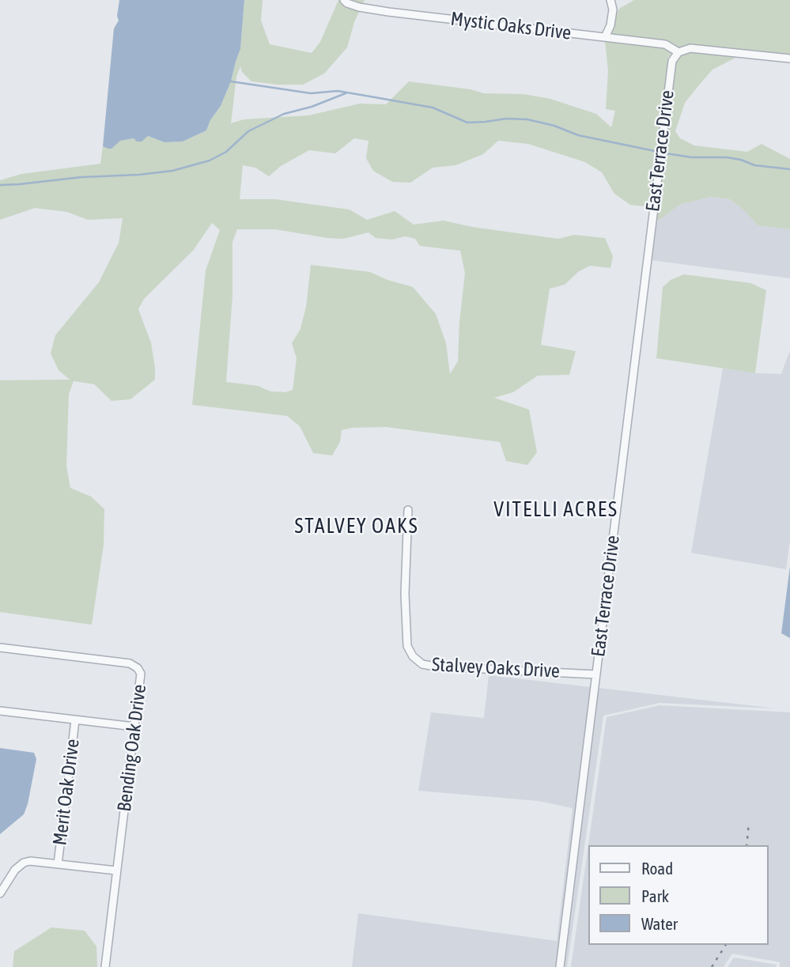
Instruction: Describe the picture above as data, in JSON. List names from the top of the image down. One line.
{"streets":{"street":["Mystic Oaks Drive","East Terrace Drive","Stalvey Oaks Drive","Bending Oak Drive","Merit Oak Drive"]},"crossings":[["Mystic Oaks Drive","East Terrace Drive"],["East Terrace Drive","Stalvey Oaks Drive"]],"districts":["VITELLI ACRES","STALVEY OAKS"],"legend":["Road","Park","Water"]}
